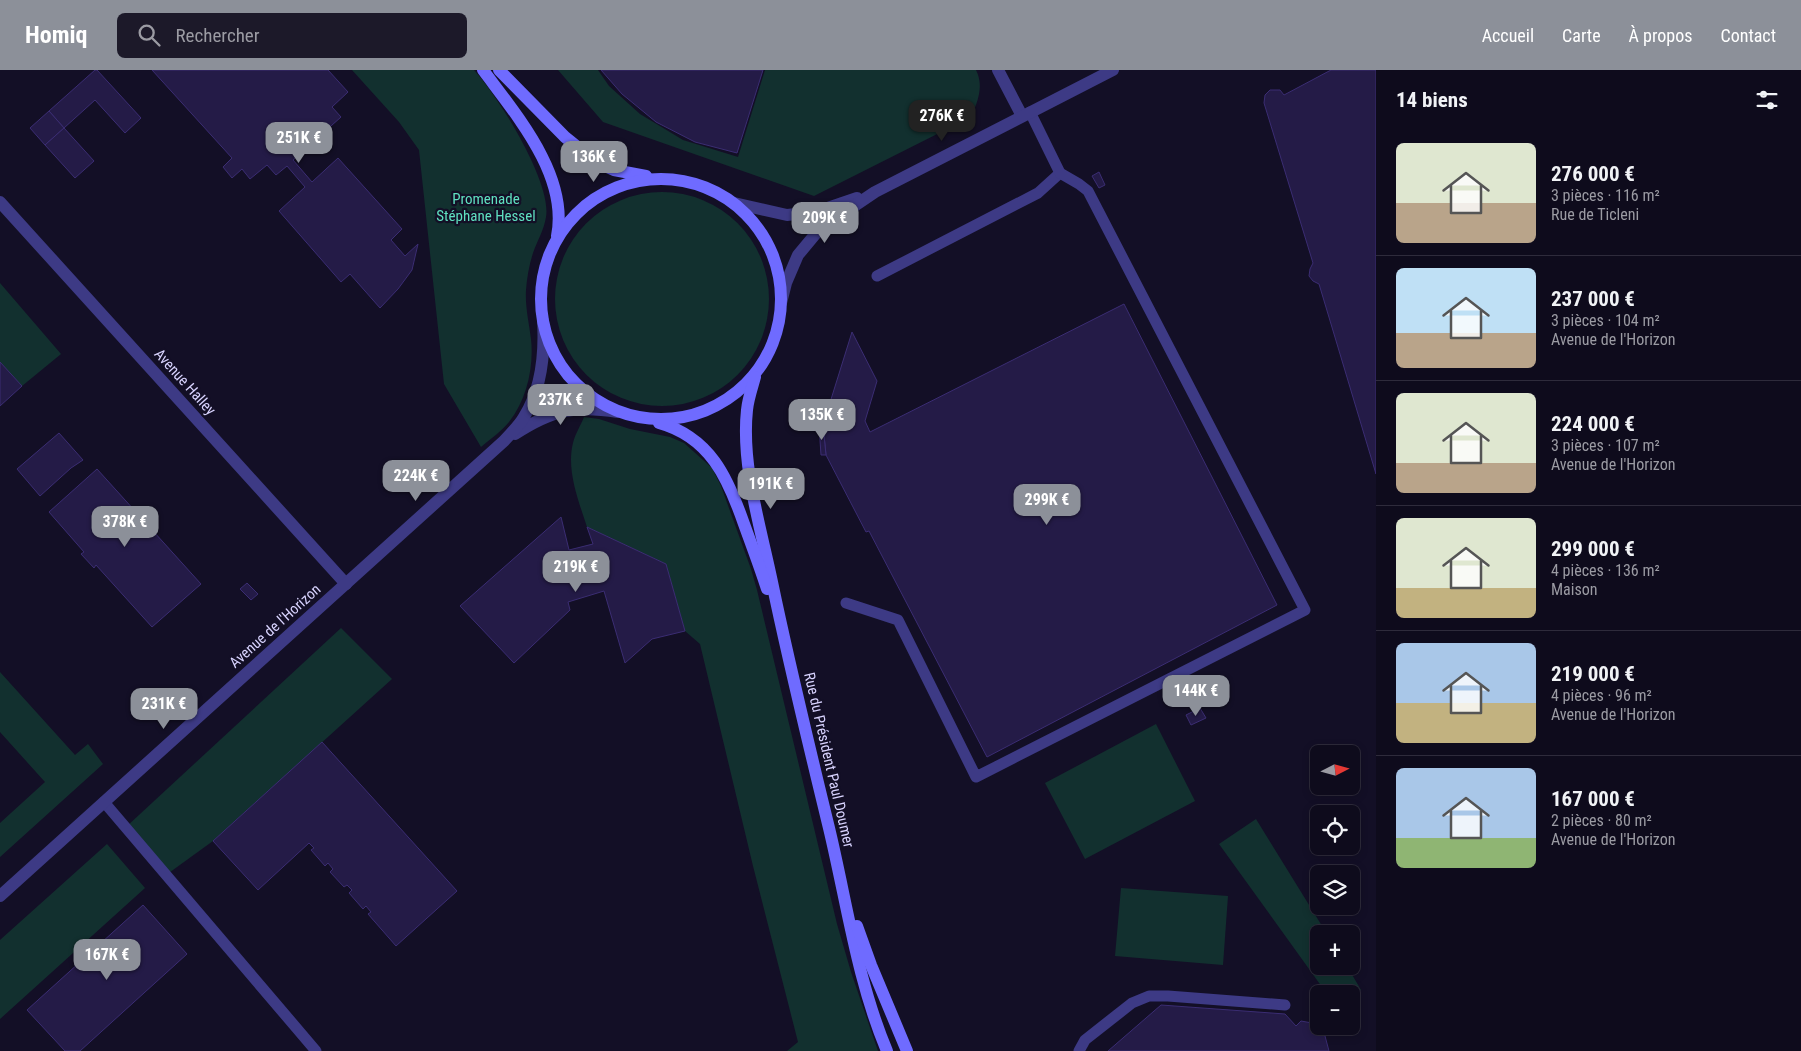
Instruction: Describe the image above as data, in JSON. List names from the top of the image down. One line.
{"streets":{"main road":["Rue du Président Paul Doumer"],"street":["Avenue Halley","Avenue de l'Horizon"]},"crossings":[["Avenue Halley","Avenue de l'Horizon"]],"parks":["Promenade Stéphane Hessel"],"north":"right","page":{"header":"Homiq","search":"Rechercher","nav":["Accueil","Carte","À propos","Contact"],"heading":"14 biens","price":["276K €","251K €","136K €","209K €","237K €","135K €","224K €","191K €","299K €","378K €","219K €","144K €","231K €","167K €"],"list":[{"name":"276 000 €","note":"3 pièces · 116 m² · Rue de Ticleni"},{"name":"237 000 €","note":"3 pièces · 104 m² · Avenue de l'Horizon"},{"name":"224 000 €","note":"3 pièces · 107 m² · Avenue de l'Horizon"},{"name":"299 000 €","note":"4 pièces · 136 m² · Maison"},{"name":"219 000 €","note":"4 pièces · 96 m² · Avenue de l'Horizon"},{"name":"167 000 €","note":"2 pièces · 80 m² · Avenue de l'Horizon"}],"map_buttons":["+","−"]}}
